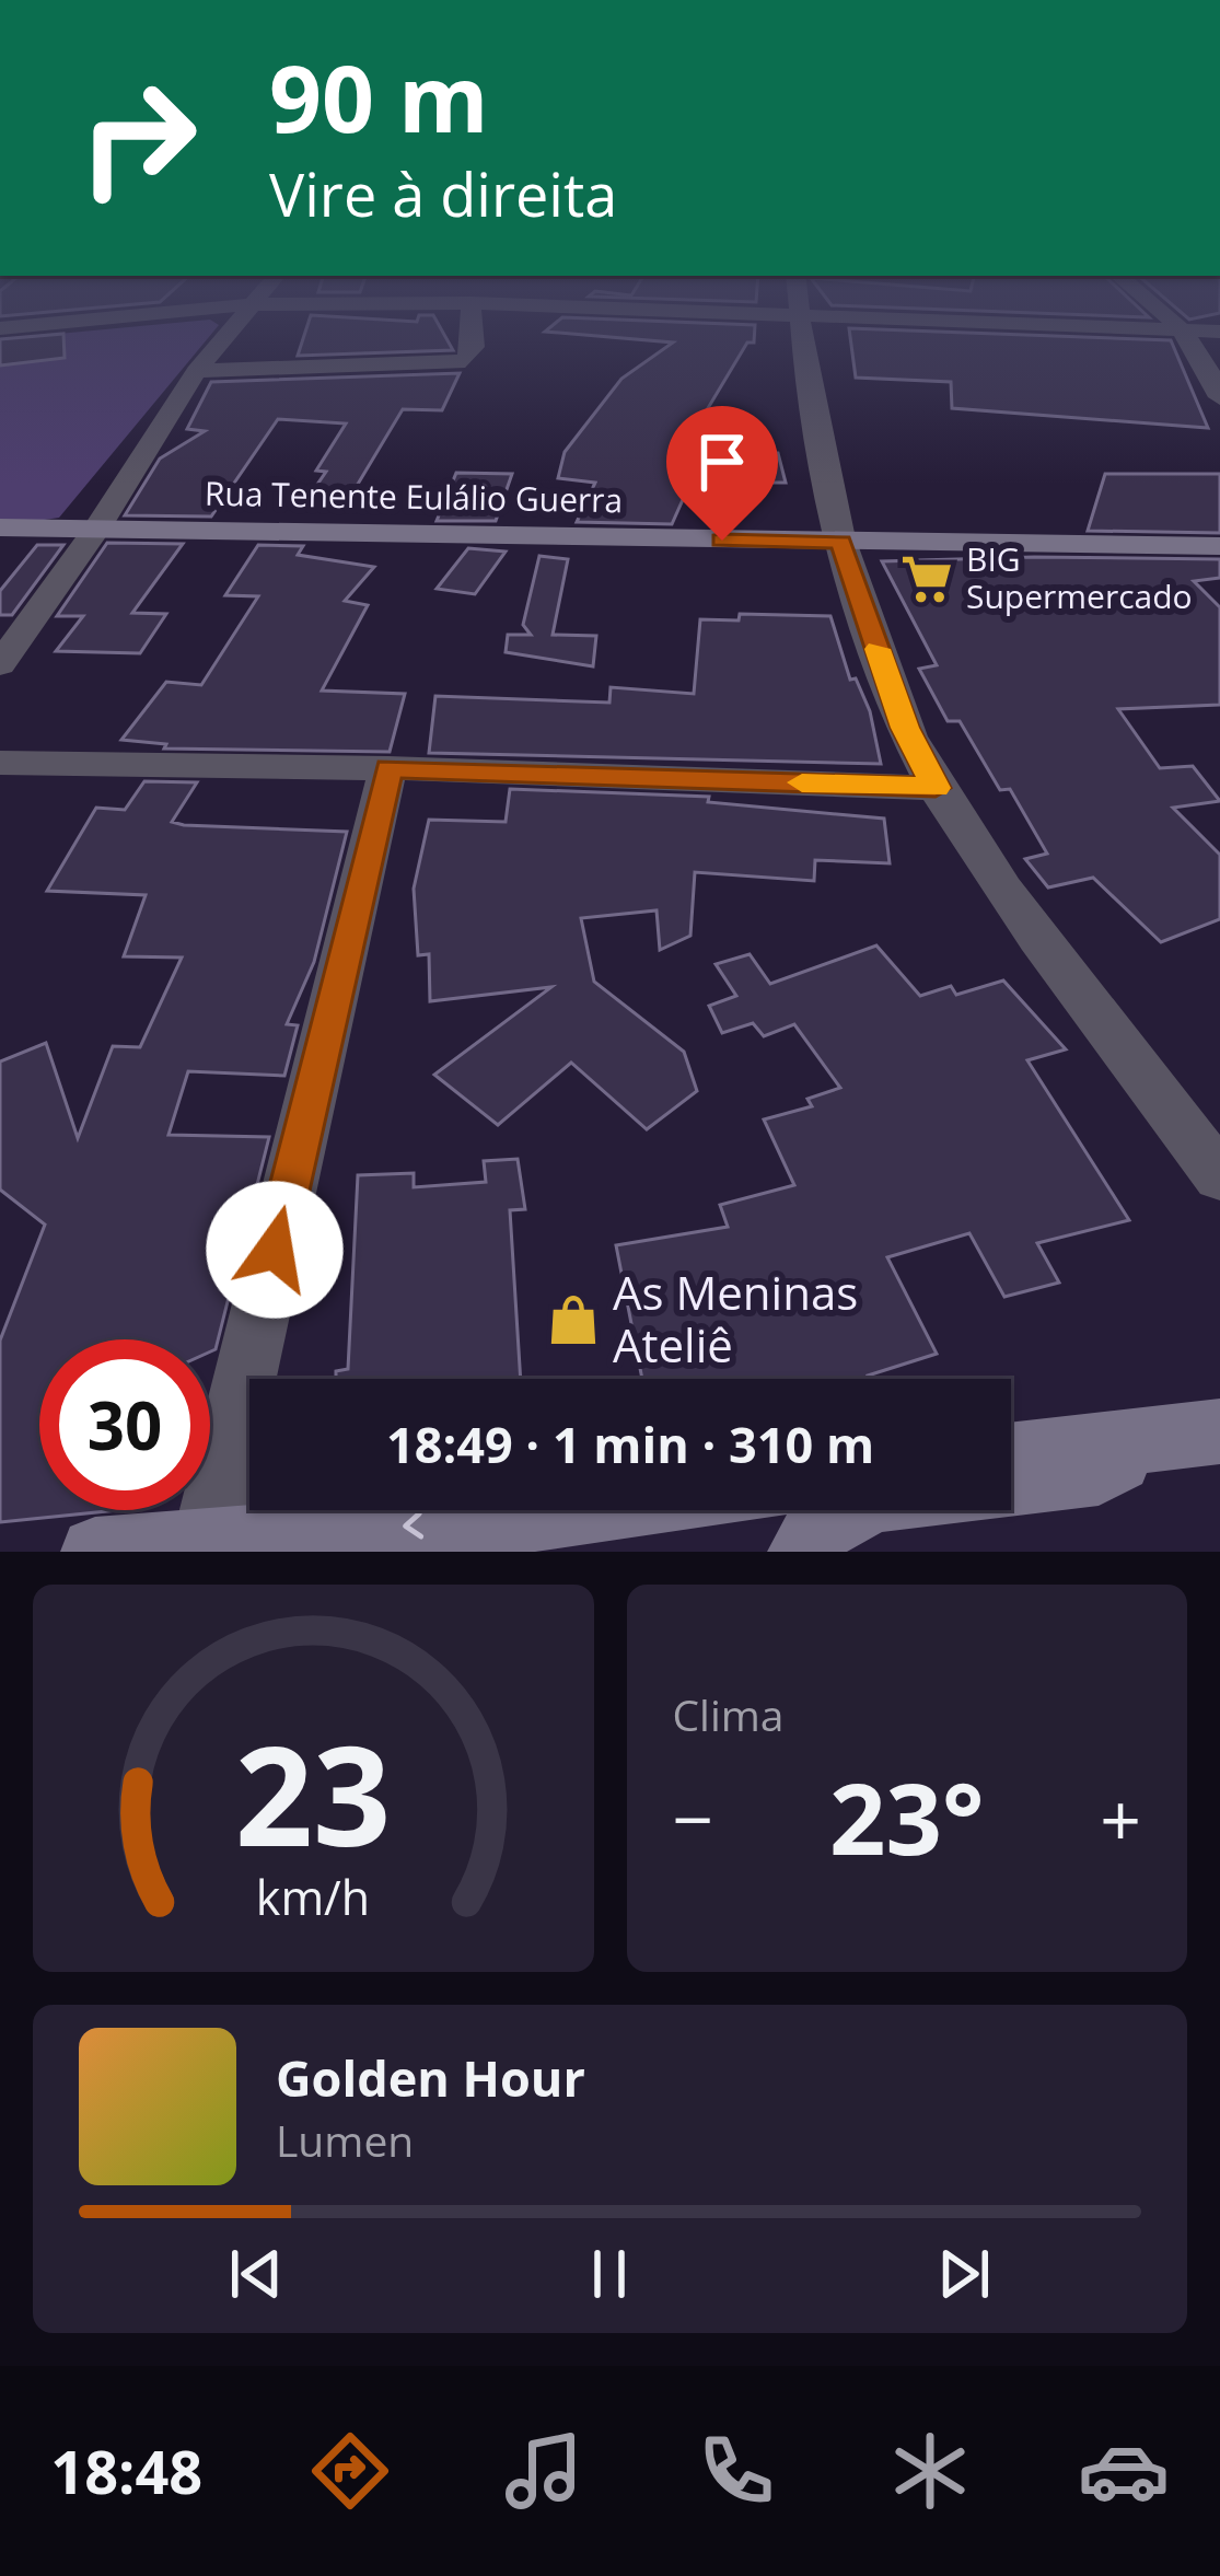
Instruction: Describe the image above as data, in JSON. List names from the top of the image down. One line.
{"streets":{"street":["Rua Tenente Eulálio Guerra"]},"places":{"supermarket":["BIG Supermercado"],"shop":["As Meninas Ateliê"]},"page":{"turn":["90 m","Vire à direita"],"limit":"30","trip":"18:49 · 1 min · 310 m","tile":"Clima","heat":["−","23°","+"],"song":["Golden Hour","Lumen"],"tabs":"18:48","gauge":["23","km/h"]}}
